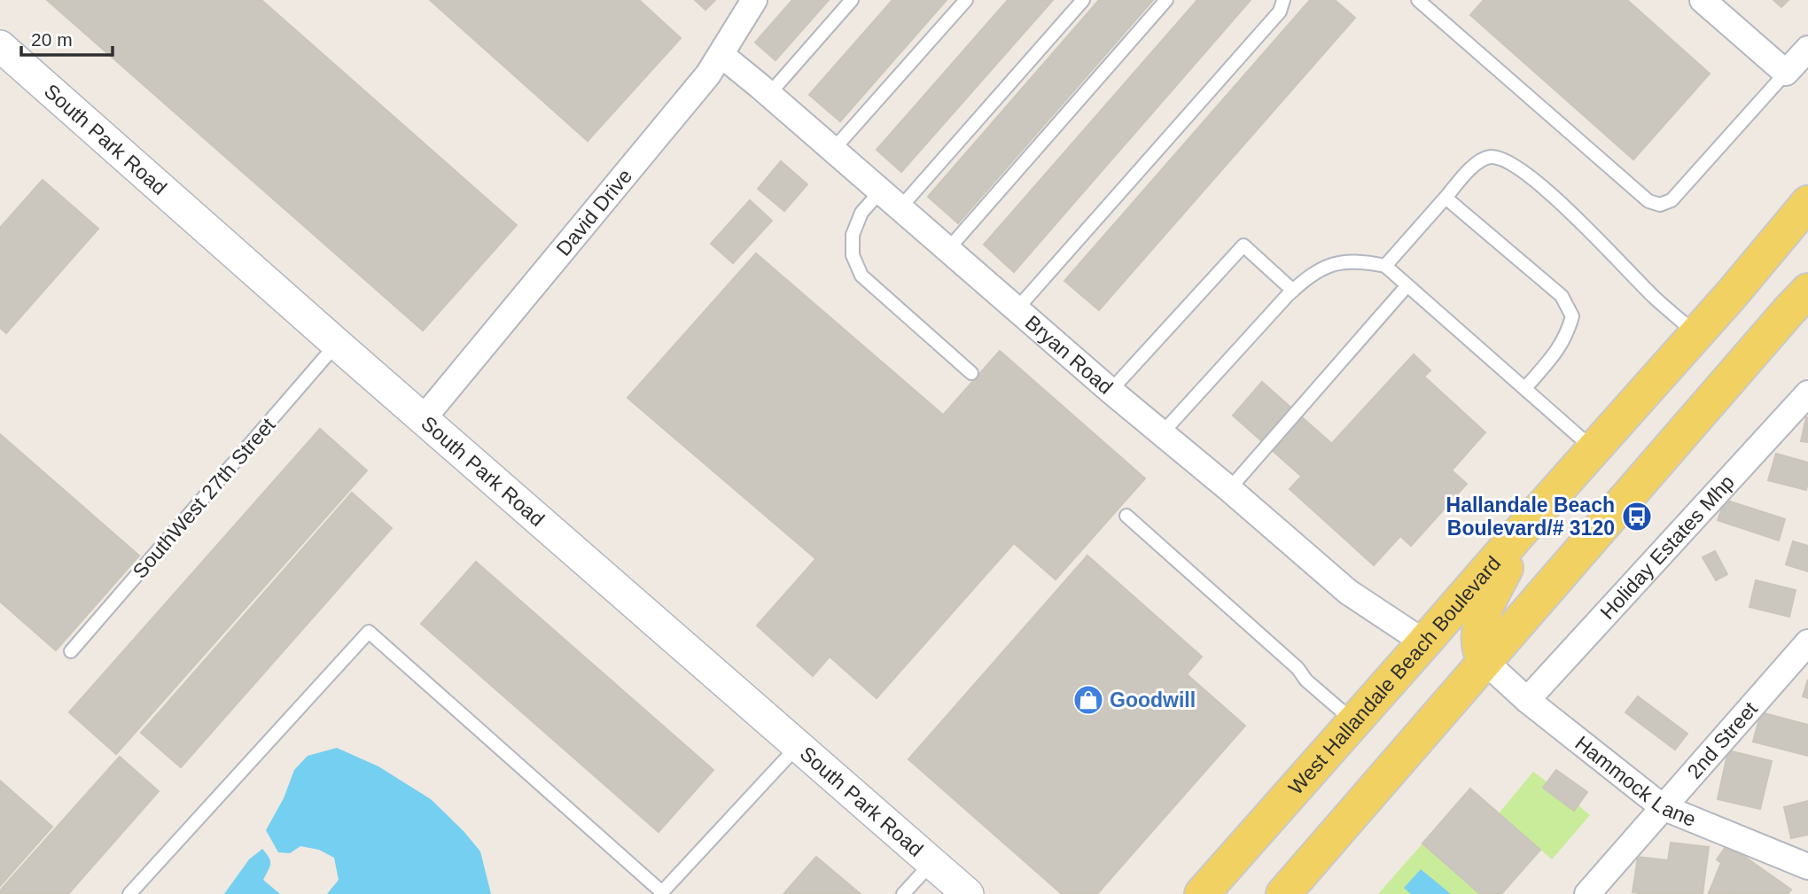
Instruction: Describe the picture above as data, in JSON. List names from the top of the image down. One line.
{"streets":{"main road":["West Hallandale Beach Boulevard"],"street":["South Park Road","David Drive","Bryan Road","Holiday Estates Mhp","2nd Street","Hammock Lane"],"lane":["SouthWest 27th Street"]},"crossings":[["South Park Road","David Drive"],["South Park Road","SouthWest 27th Street"],["David Drive","Bryan Road"],["Bryan Road","West Hallandale Beach Boulevard"],["Holiday Estates Mhp","Hammock Lane"],["2nd Street","Hammock Lane"]],"places":{"bus stop":["Hallandale Beach Boulevard/# 3120"],"shop":["Goodwill"]},"scale_bar":"20 m"}
